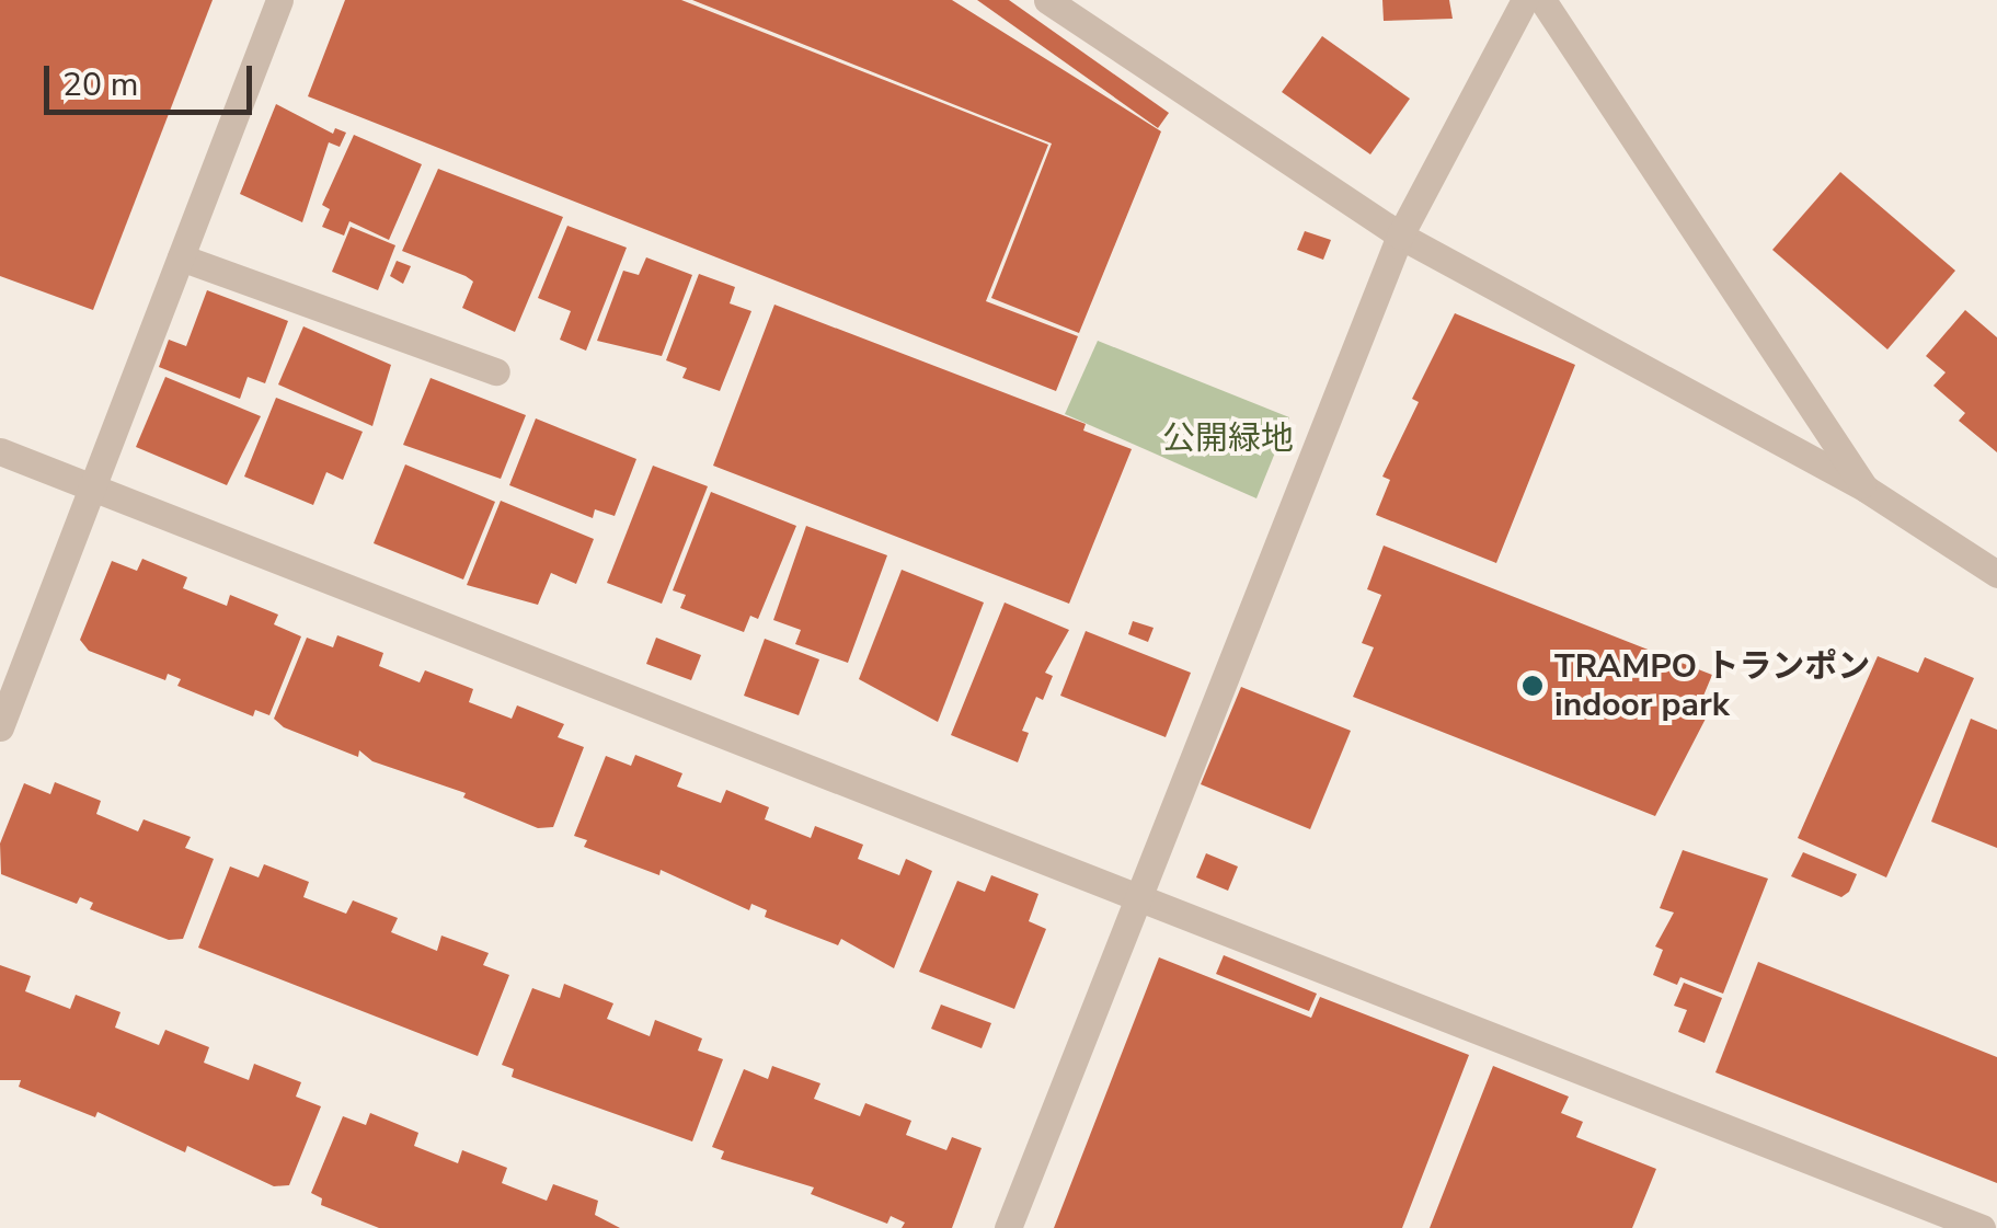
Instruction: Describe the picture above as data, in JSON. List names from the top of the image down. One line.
{"parks":["公開緑地"],"places":["TRAMPO トランポン indoor park"],"scale_bar":"20 m"}
